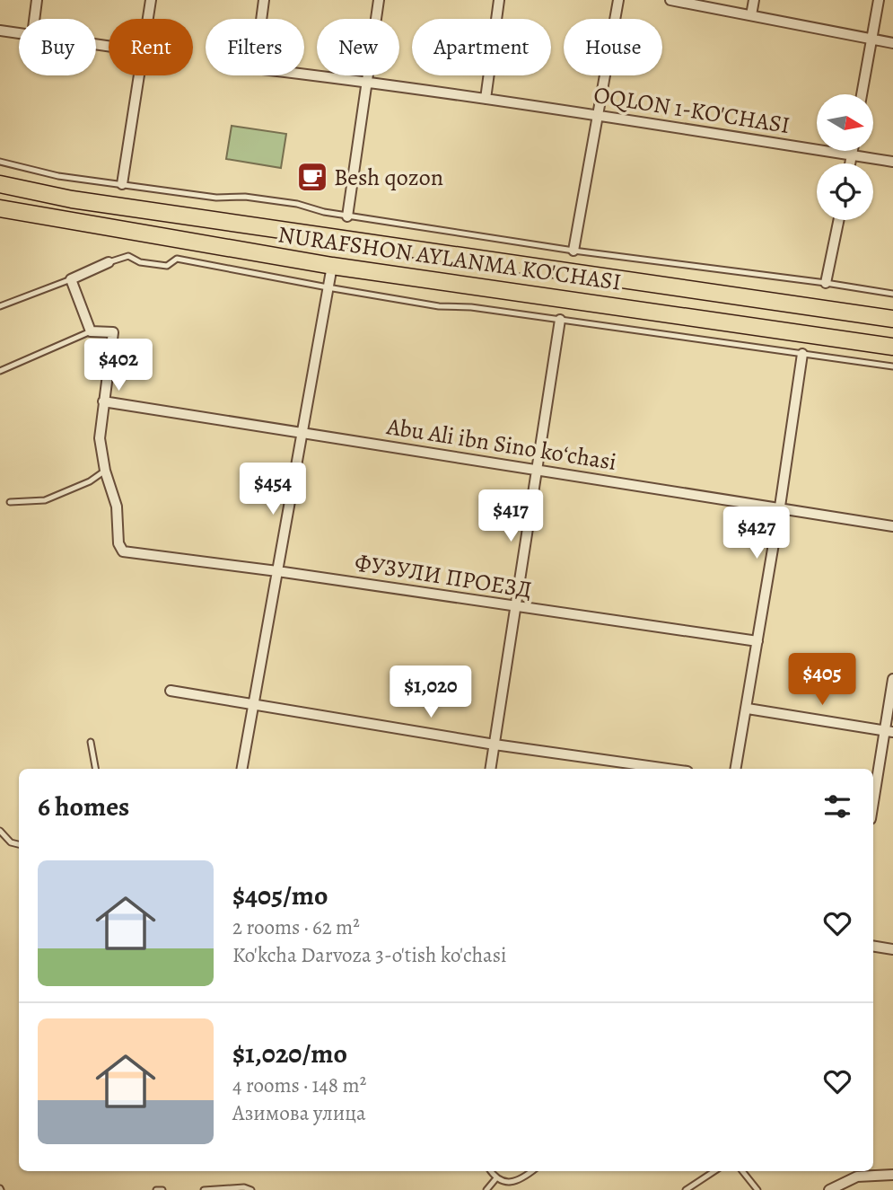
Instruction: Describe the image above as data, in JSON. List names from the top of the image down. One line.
{"streets":{"main road":["NURAFSHON AYLANMA KO'CHASI"],"street":["OQLON 1-KO'CHASI","Abu Ali ibn Sino koʻchasi","ФУЗУЛИ ПРОЕЗД"]},"places":{"cafe":["Besh qozon"]},"north":"right","page":{"chip":["Buy","Rent","Filters","New","Apartment","House"],"price":["$402","$454","$417","$427","$405","$1,020"],"heading":"6 homes","list":[{"name":"$405/mo","note":"2 rooms · 62 m² · Ko'kcha Darvoza 3-o'tish ko'chasi"},{"name":"$1,020/mo","note":"4 rooms · 148 m² · Азимова улица"}]}}
